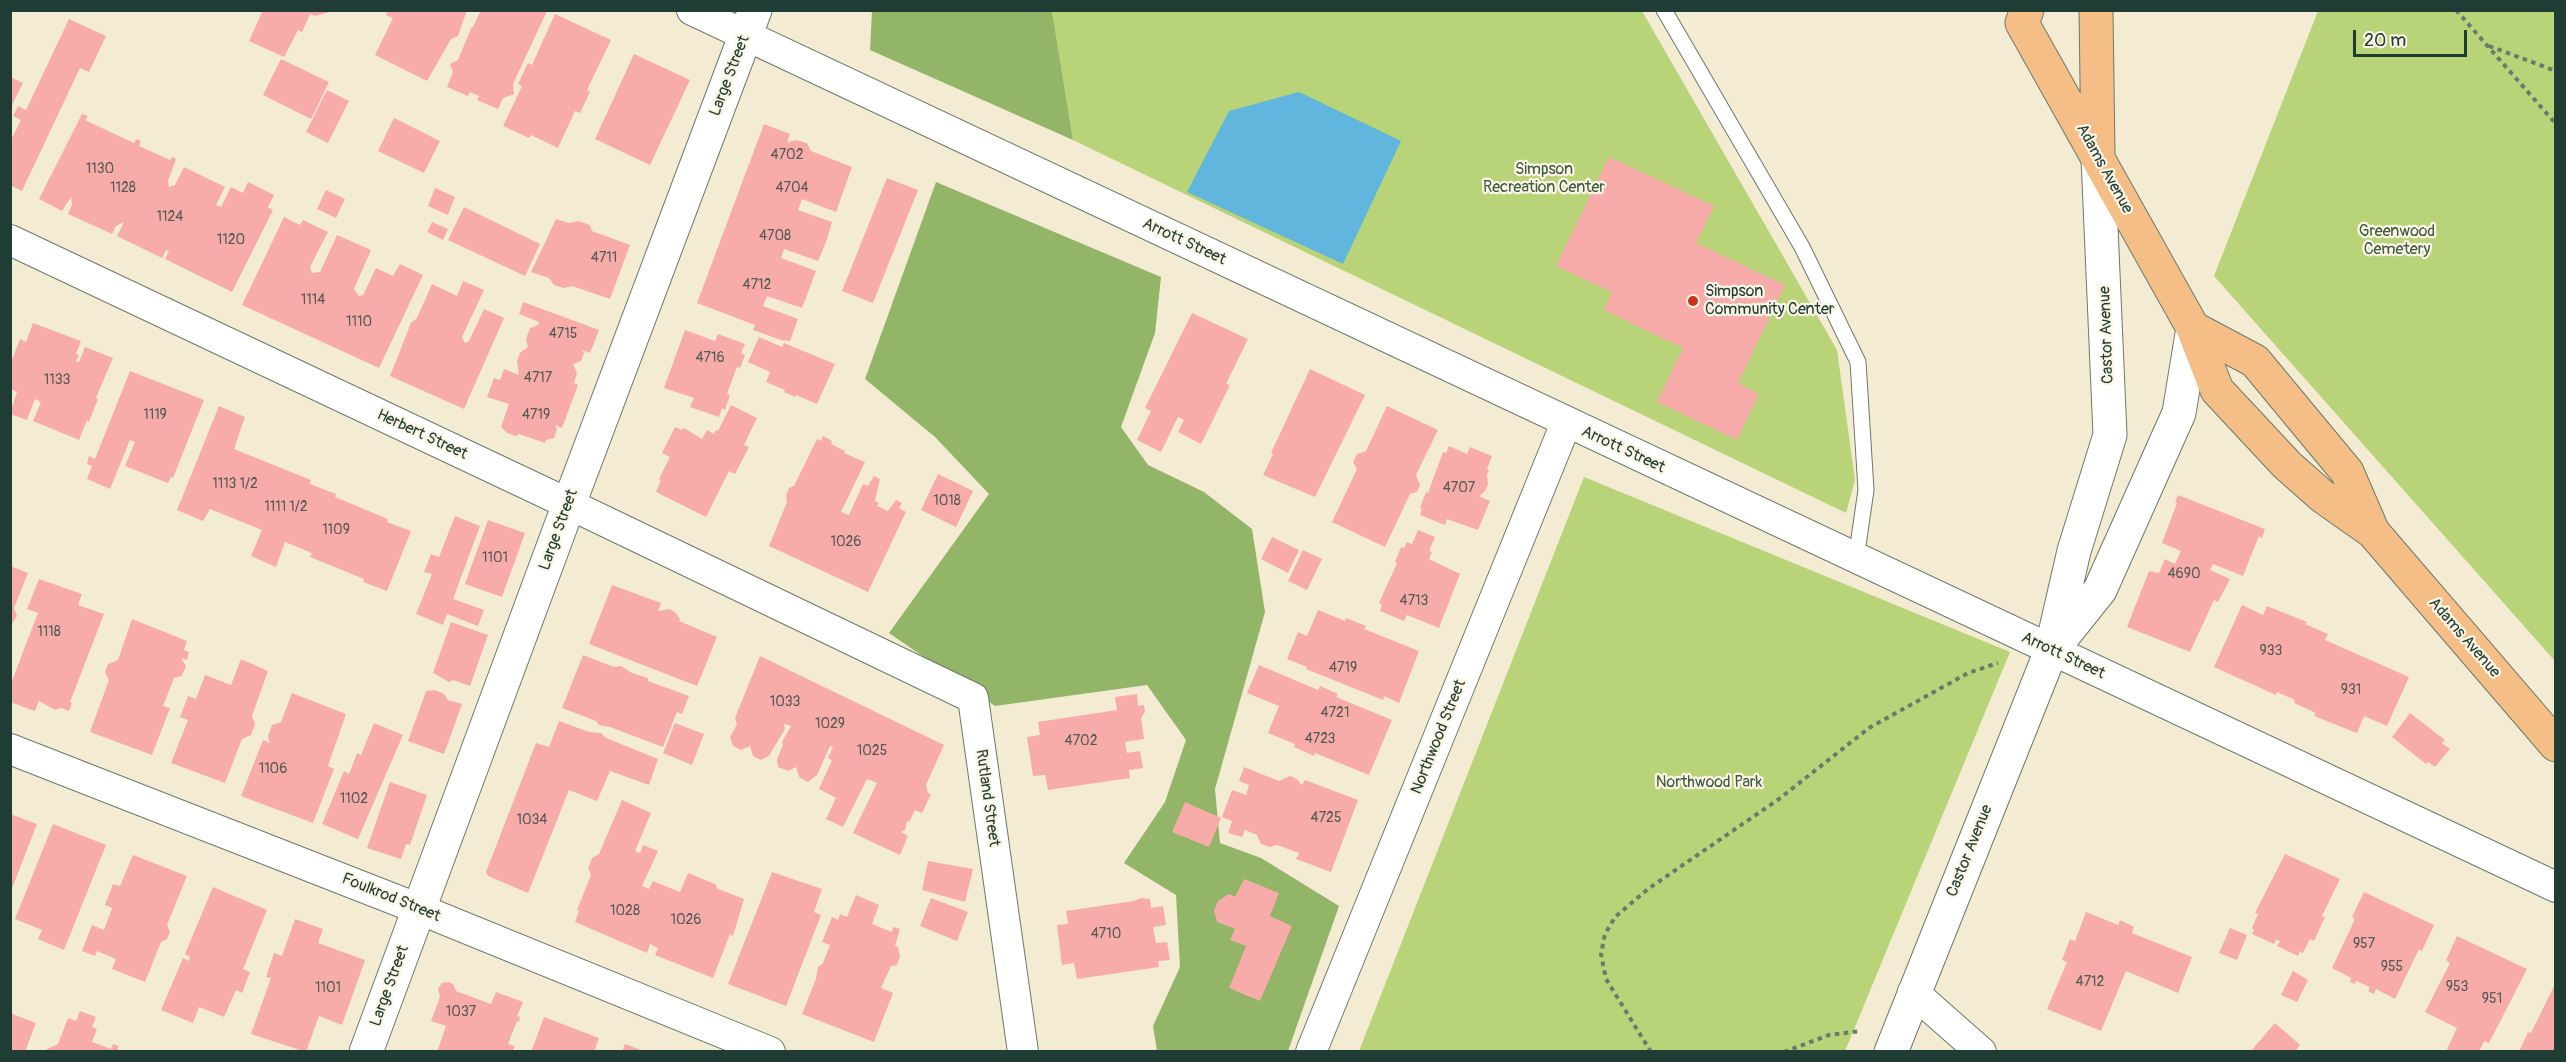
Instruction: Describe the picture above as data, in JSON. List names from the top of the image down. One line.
{"streets":{"main road":["Adams Avenue","Castor Avenue"],"street":["Large Street","Arrott Street","Herbert Street","Northwood Street","Rutland Street","Foulkrod Street"]},"crossings":[["Large Street","Arrott Street"],["Large Street","Herbert Street"],["Large Street","Foulkrod Street"],["Adams Avenue","Castor Avenue"],["Arrott Street","Castor Avenue"],["Arrott Street","Northwood Street"],["Herbert Street","Rutland Street"]],"parks":["Simpson Recreation Center","Greenwood Cemetery","Northwood Park"],"places":["Simpson Community Center"],"house_numbers":["4702","1130","1128","4704","1124","4708","1120","4711","4712","1114","1110","4715","4716","4717","1133","1119","4719","1113 1/2","4707","1018","1111 1/2","1109","1026","1101","4690","4713","1118","933","4719","931","1033","4721","1029","4723","4702","1025","1106","1102","4725","1034","1028","1026","4710","957","955","4712","953","1101","951","1037"],"scale_bar":"20 m"}
